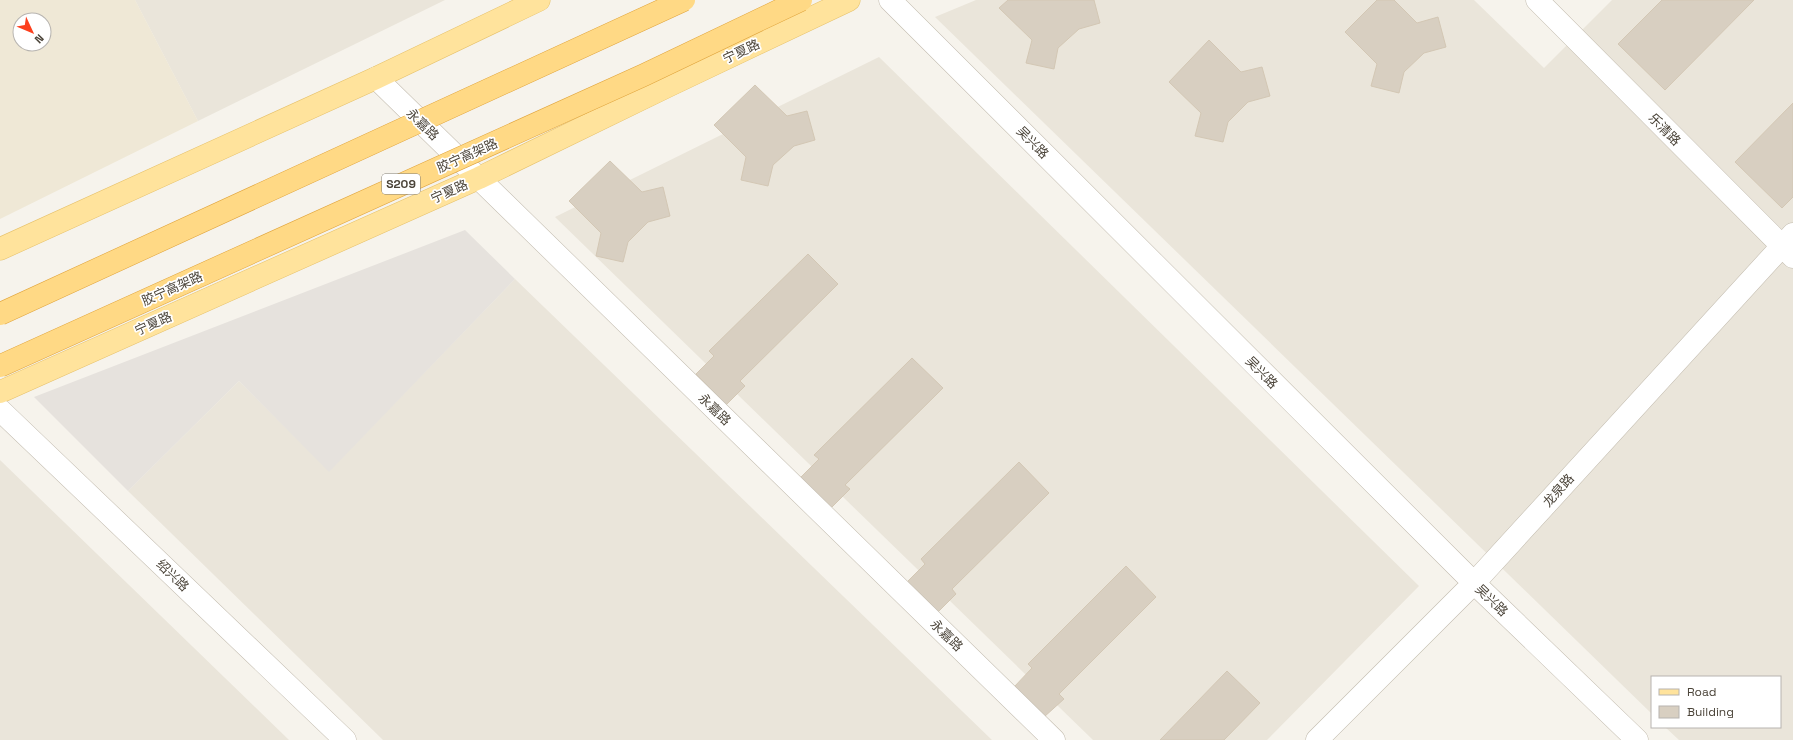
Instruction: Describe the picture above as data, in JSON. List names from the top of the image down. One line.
{"streets":{"highway":["胶宁高架路","S209"],"main road":["宁夏路"],"street":["永嘉路","乐清路","吴兴路","龙泉路","绍兴路"]},"crossings":[["宁夏路","永嘉路"],["乐清路","龙泉路"],["吴兴路","龙泉路"]],"legend":["Road","Building"],"north":"bottom right"}
